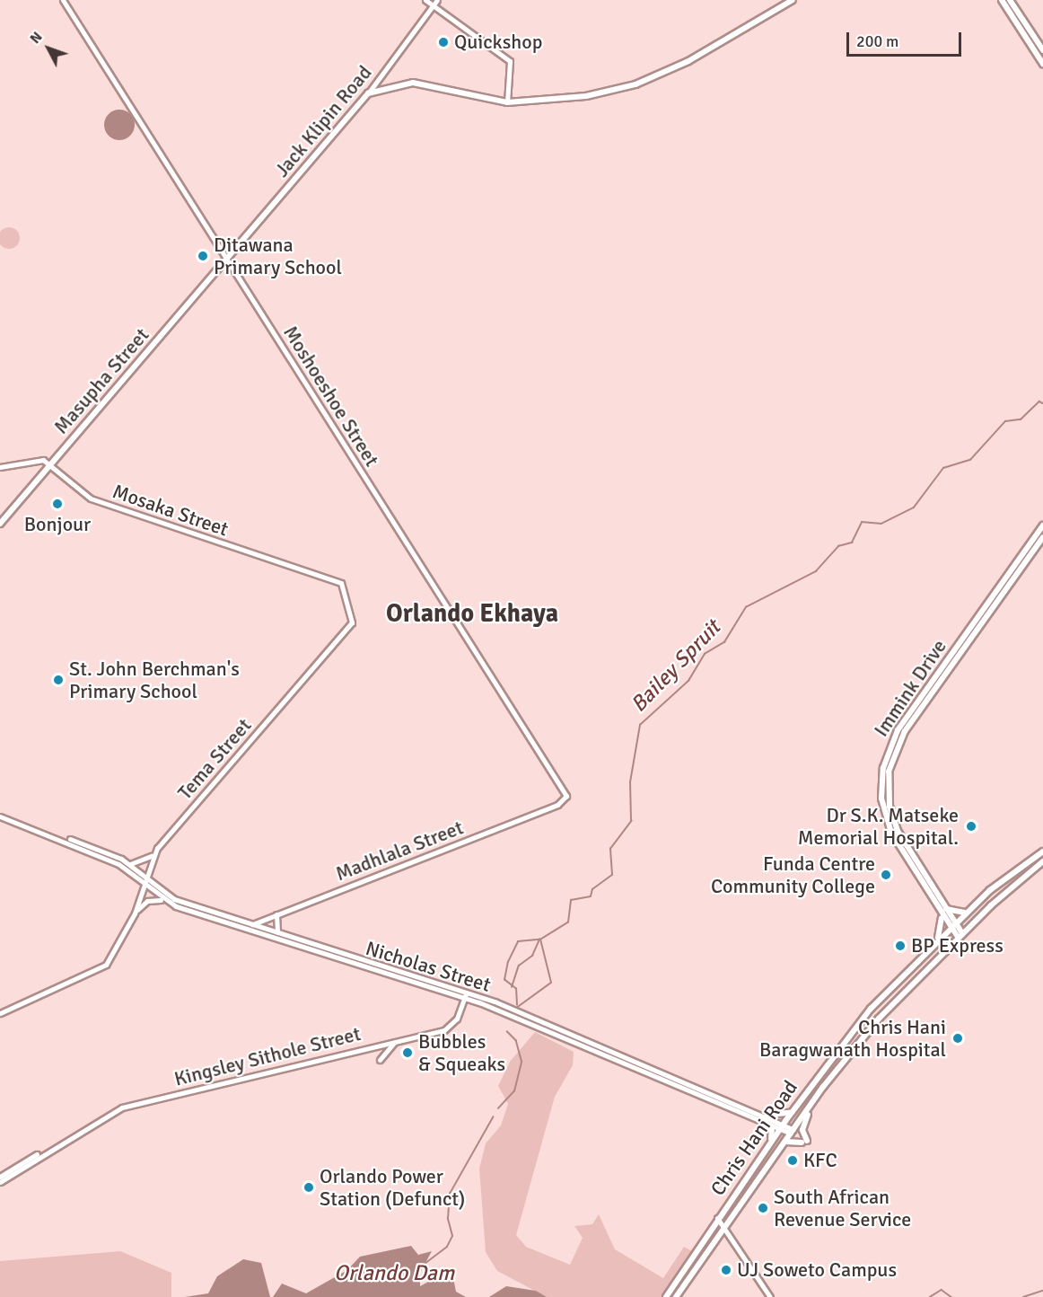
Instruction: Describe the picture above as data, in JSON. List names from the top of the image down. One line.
{"streets":{"main road":["Jack Klipin Road","Masupha Street","Immink Drive","Chris Hani Road"],"street":["Moshoeshoe Street","Mosaka Street","Tema Street","Madhlala Street","Nicholas Street","Kingsley Sithole Street"]},"crossings":[["Jack Klipin Road","Masupha Street"],["Jack Klipin Road","Moshoeshoe Street"],["Masupha Street","Moshoeshoe Street"],["Masupha Street","Mosaka Street"],["Moshoeshoe Street","Madhlala Street"],["Mosaka Street","Tema Street"],["Immink Drive","Chris Hani Road"],["Tema Street","Nicholas Street"],["Madhlala Street","Nicholas Street"],["Nicholas Street","Kingsley Sithole Street"],["Nicholas Street","Chris Hani Road"]],"districts":["Orlando Ekhaya"],"water":["Bailey Spruit","Orlando Dam"],"places":["Quickshop","Ditawana Primary School","Bonjour","St. John Berchman's Primary School","Dr S.K. Matseke Memorial Hospital.","Funda Centre Community College","BP Express","Chris Hani Baragwanath Hospital","Bubbles & Squeaks","KFC","Orlando Power Station (Defunct)","South African Revenue Service","UJ Soweto Campus"],"scale_bar":"200 m","north":"top left"}
